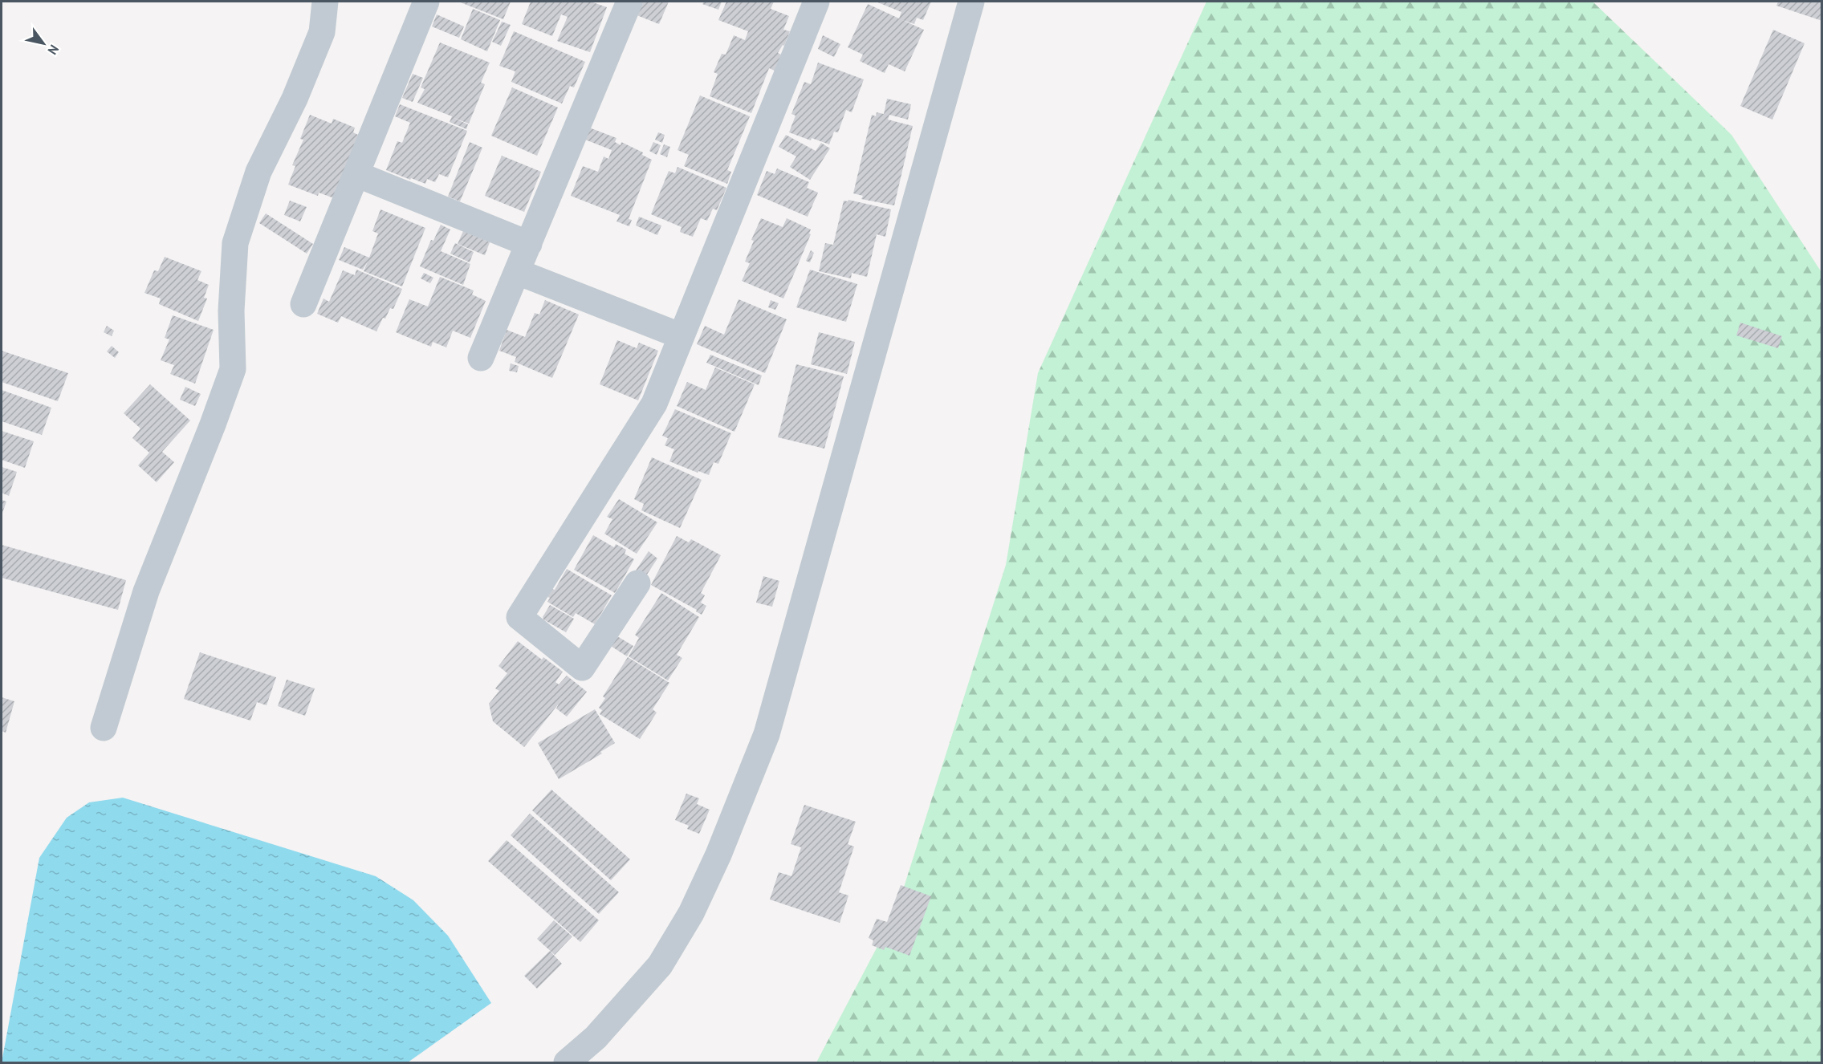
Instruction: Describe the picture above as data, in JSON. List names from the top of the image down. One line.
{"north":"bottom right"}
